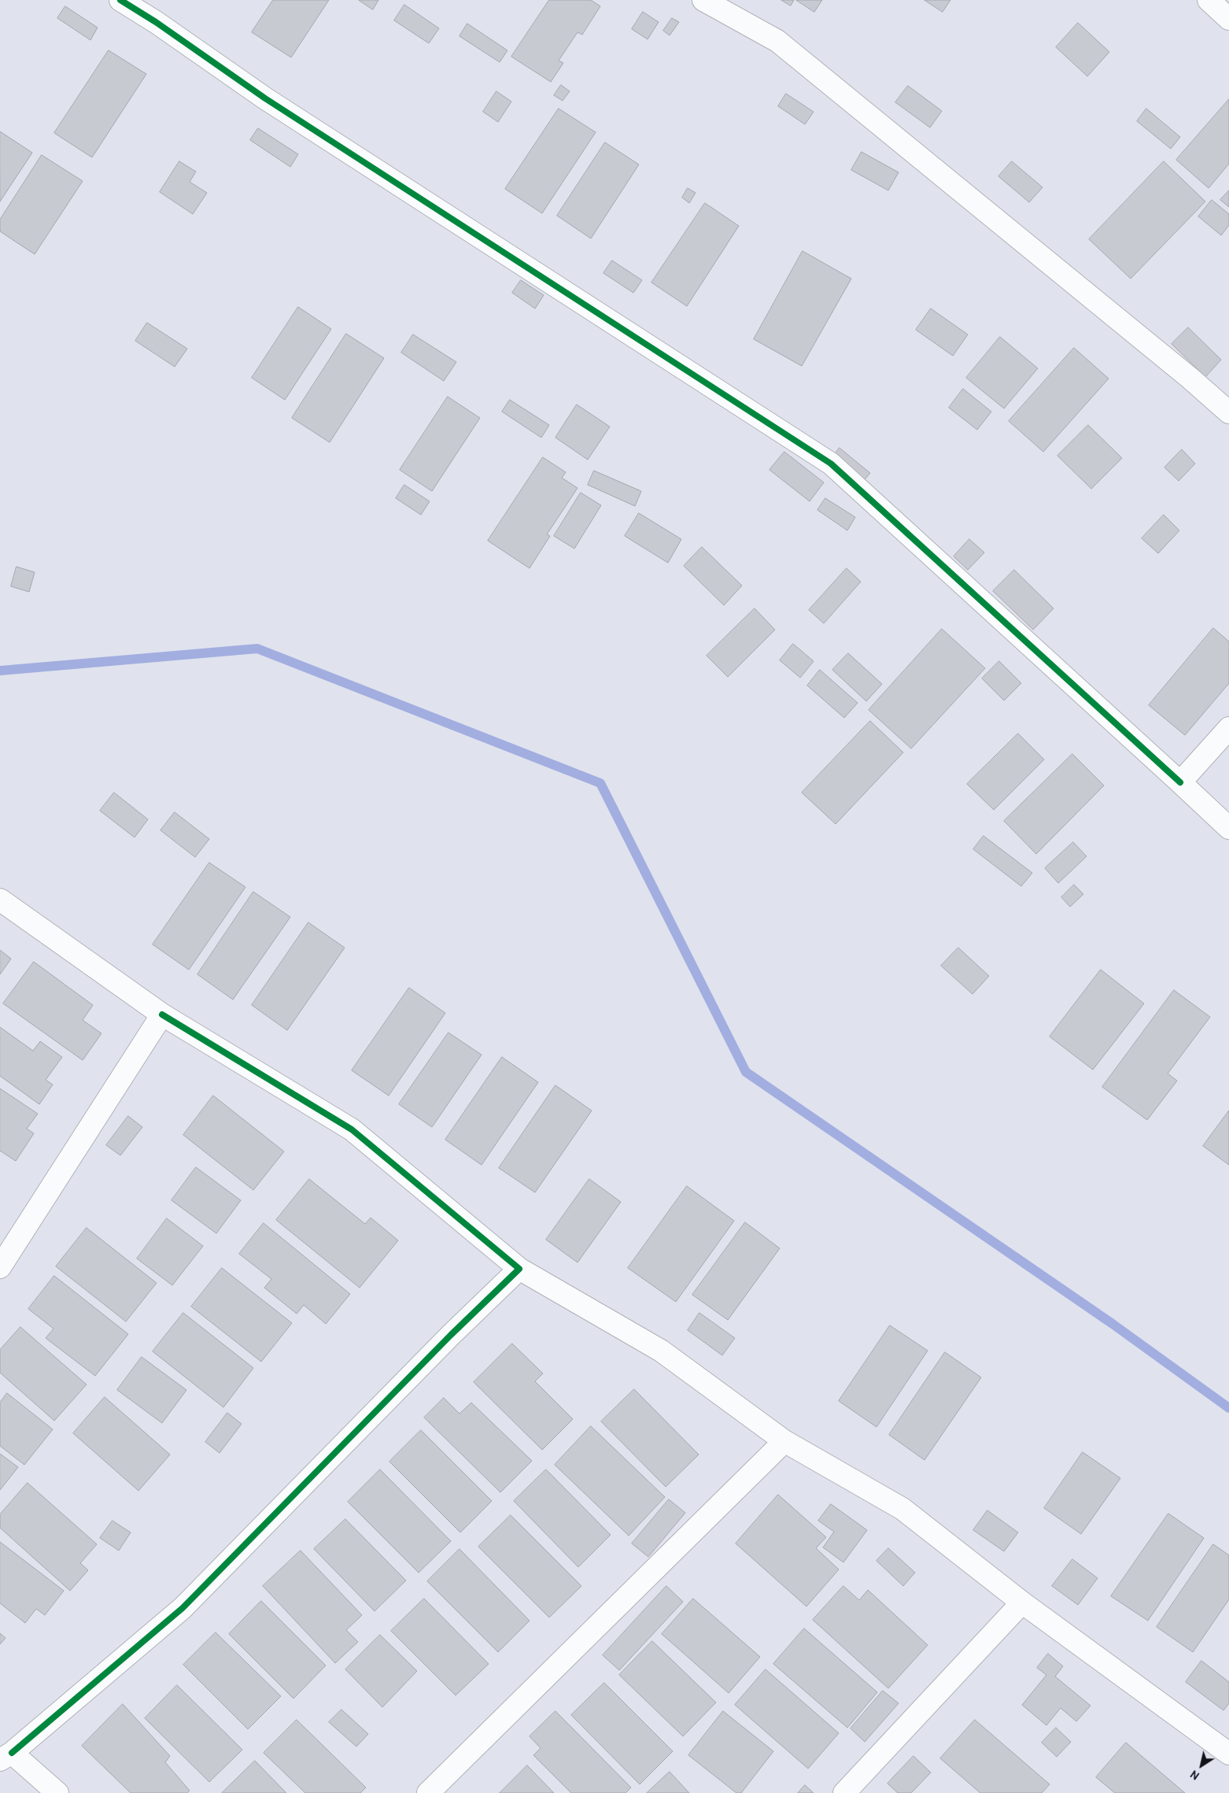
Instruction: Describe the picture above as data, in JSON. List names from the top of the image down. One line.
{"north":"bottom left"}
